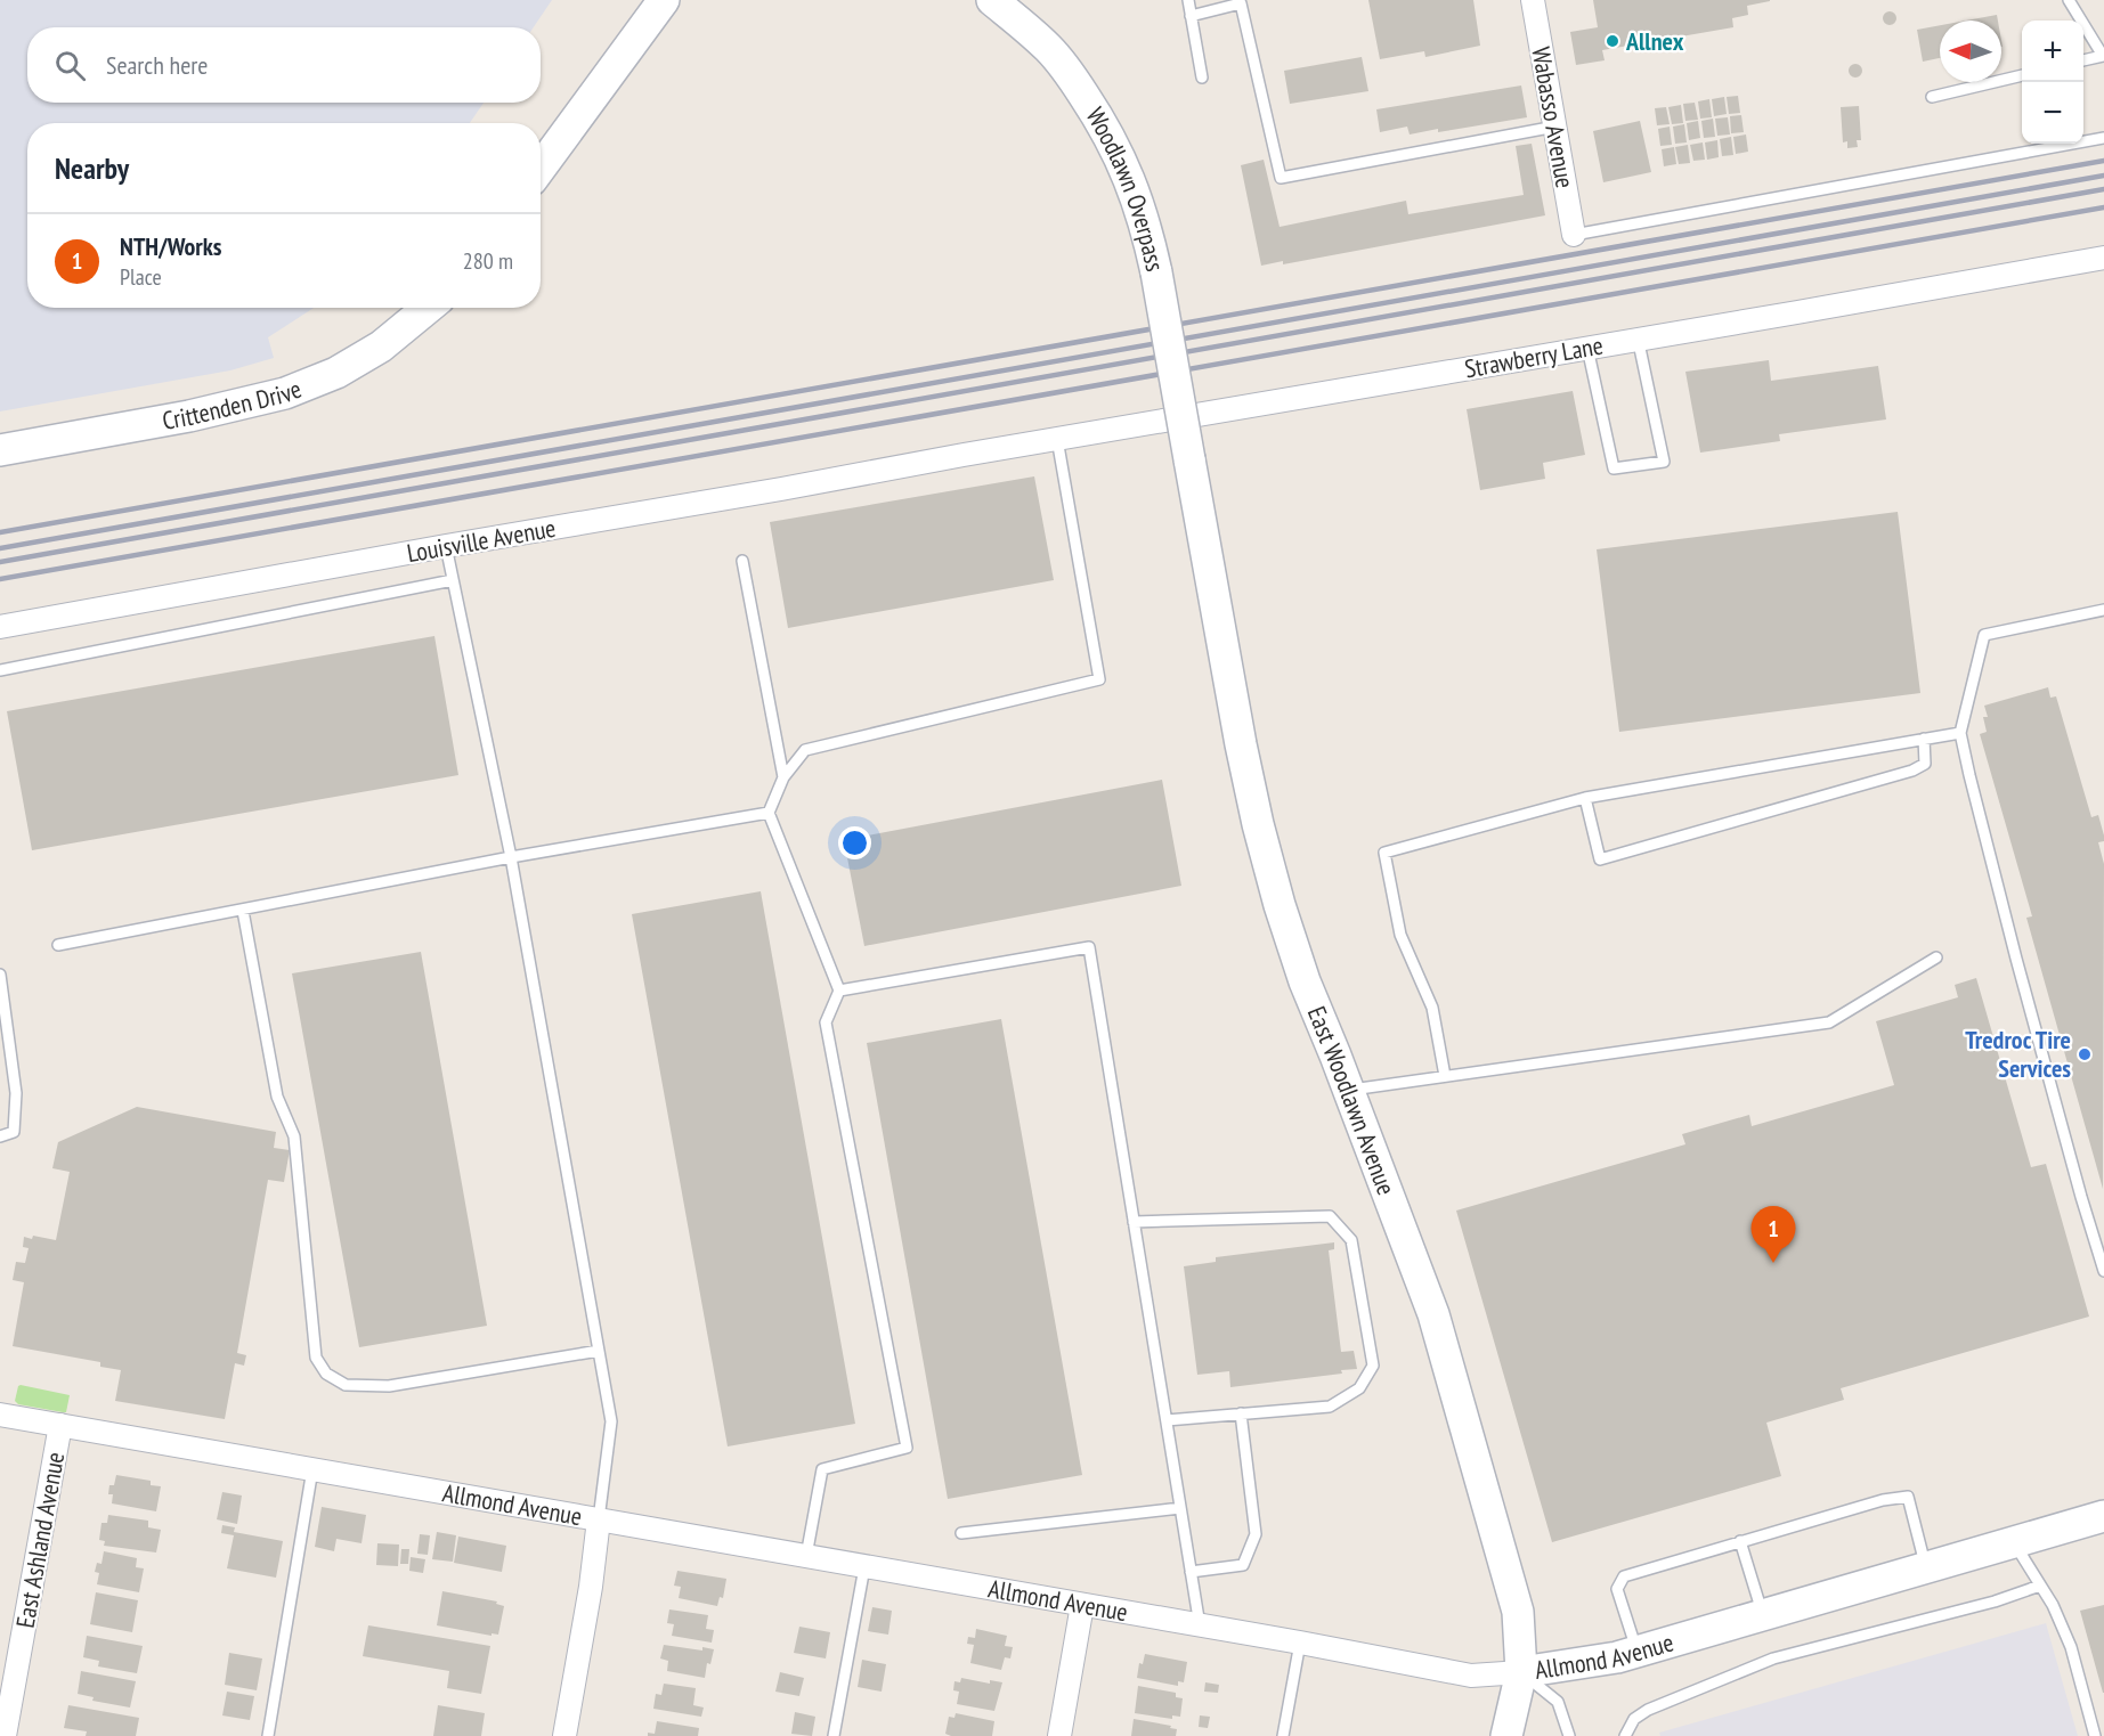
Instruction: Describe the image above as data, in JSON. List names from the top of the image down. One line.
{"streets":{"main road":["Woodlawn Overpass","Crittenden Drive","East Woodlawn Avenue","Allmond Avenue"],"street":["Wabasso Avenue","Strawberry Lane","Louisville Avenue","East Ashland Avenue"]},"crossings":[["Woodlawn Overpass","East Woodlawn Avenue"],["Strawberry Lane","Louisville Avenue"],["East Woodlawn Avenue","Allmond Avenue"],["Allmond Avenue","East Ashland Avenue"]],"places":["Allnex","Tredroc Tire Services"],"north":"left","page":{"map_buttons":["+","−"],"search":"Search here","heading":"Nearby","list":[{"mark":"1","name":"NTH/Works","note":"Place","value":"280 m"}],"pins":"1"}}
